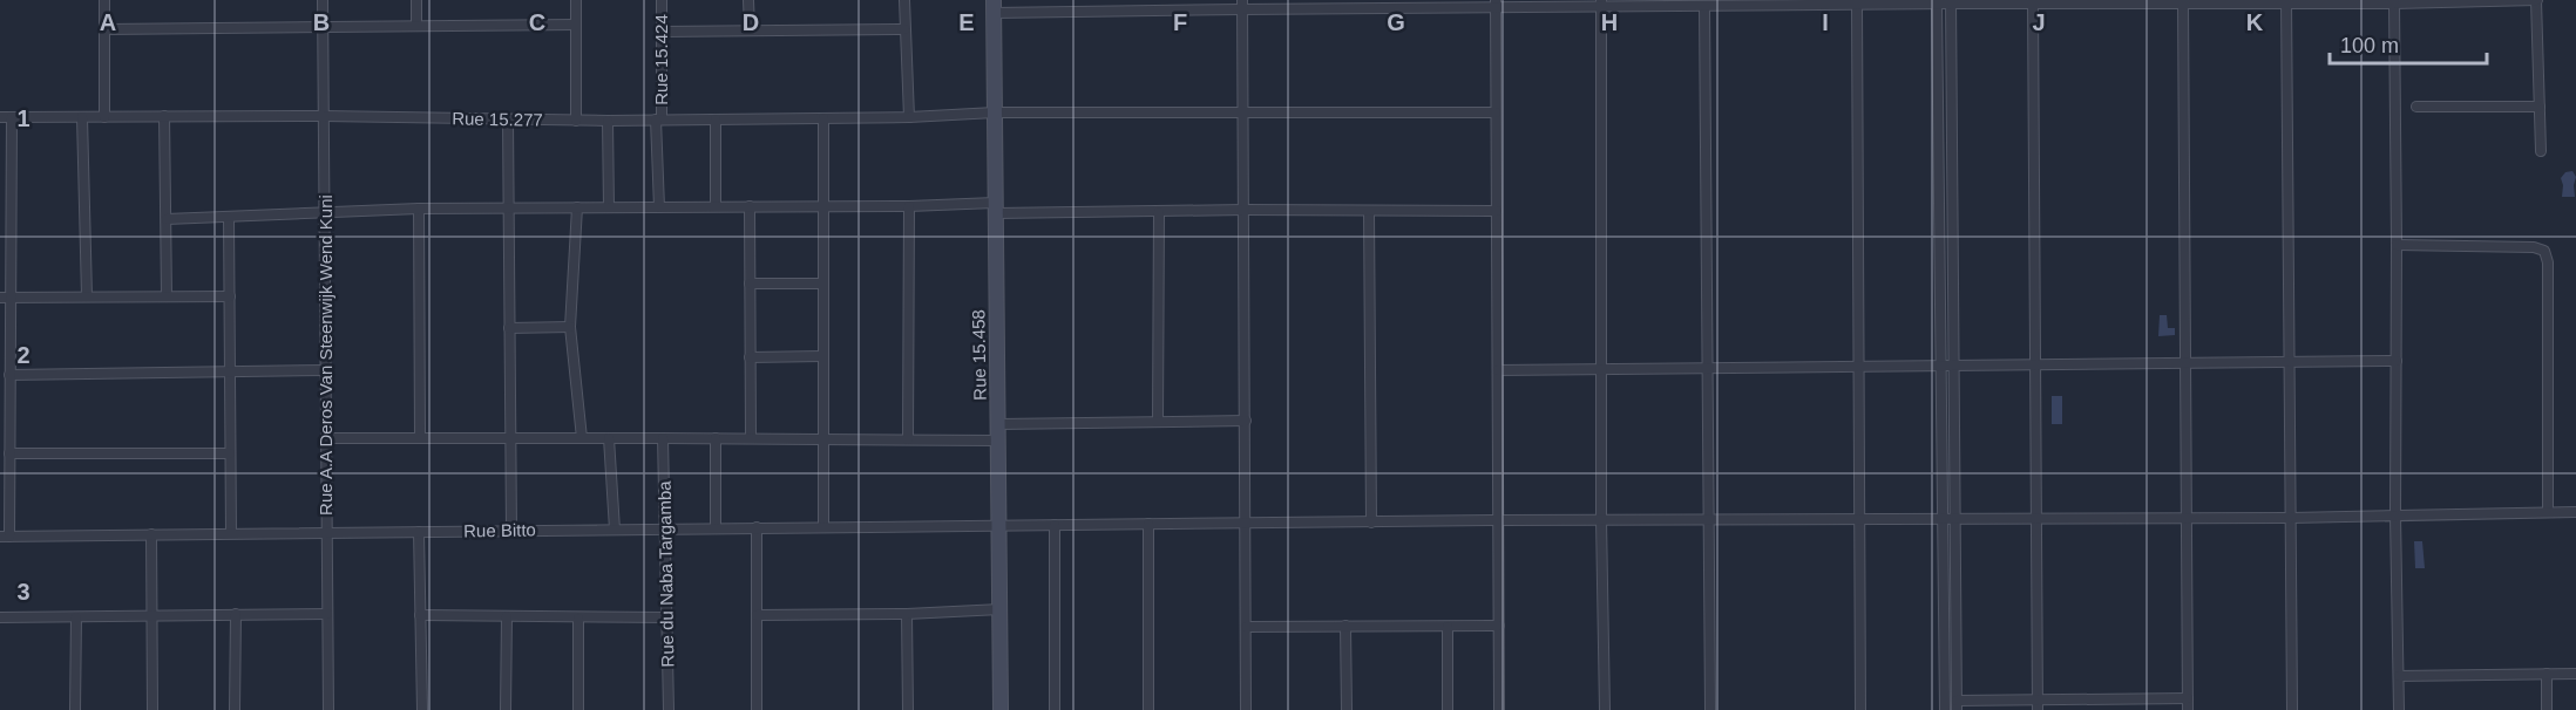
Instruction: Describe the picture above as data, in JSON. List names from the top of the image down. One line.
{"streets":{"main road":["Rue 15.458"],"street":["Rue 15.424","Rue 15.277","Rue A.A Deros Van Steenwijk Wend Kuni","Rue Bitto","Rue du Naba Targamba"]},"crossings":[["Rue 15.424","Rue 15.277"],["Rue 15.277","Rue A.A Deros Van Steenwijk Wend Kuni"],["Rue 15.277","Rue 15.458"],["Rue A.A Deros Van Steenwijk Wend Kuni","Rue Bitto"],["Rue 15.458","Rue Bitto"],["Rue Bitto","Rue du Naba Targamba"]],"scale_bar":"100 m","grid":{"columns":["A","B","C","D","E","F","G","H","I","J","K"],"rows":["1","2","3"]}}
